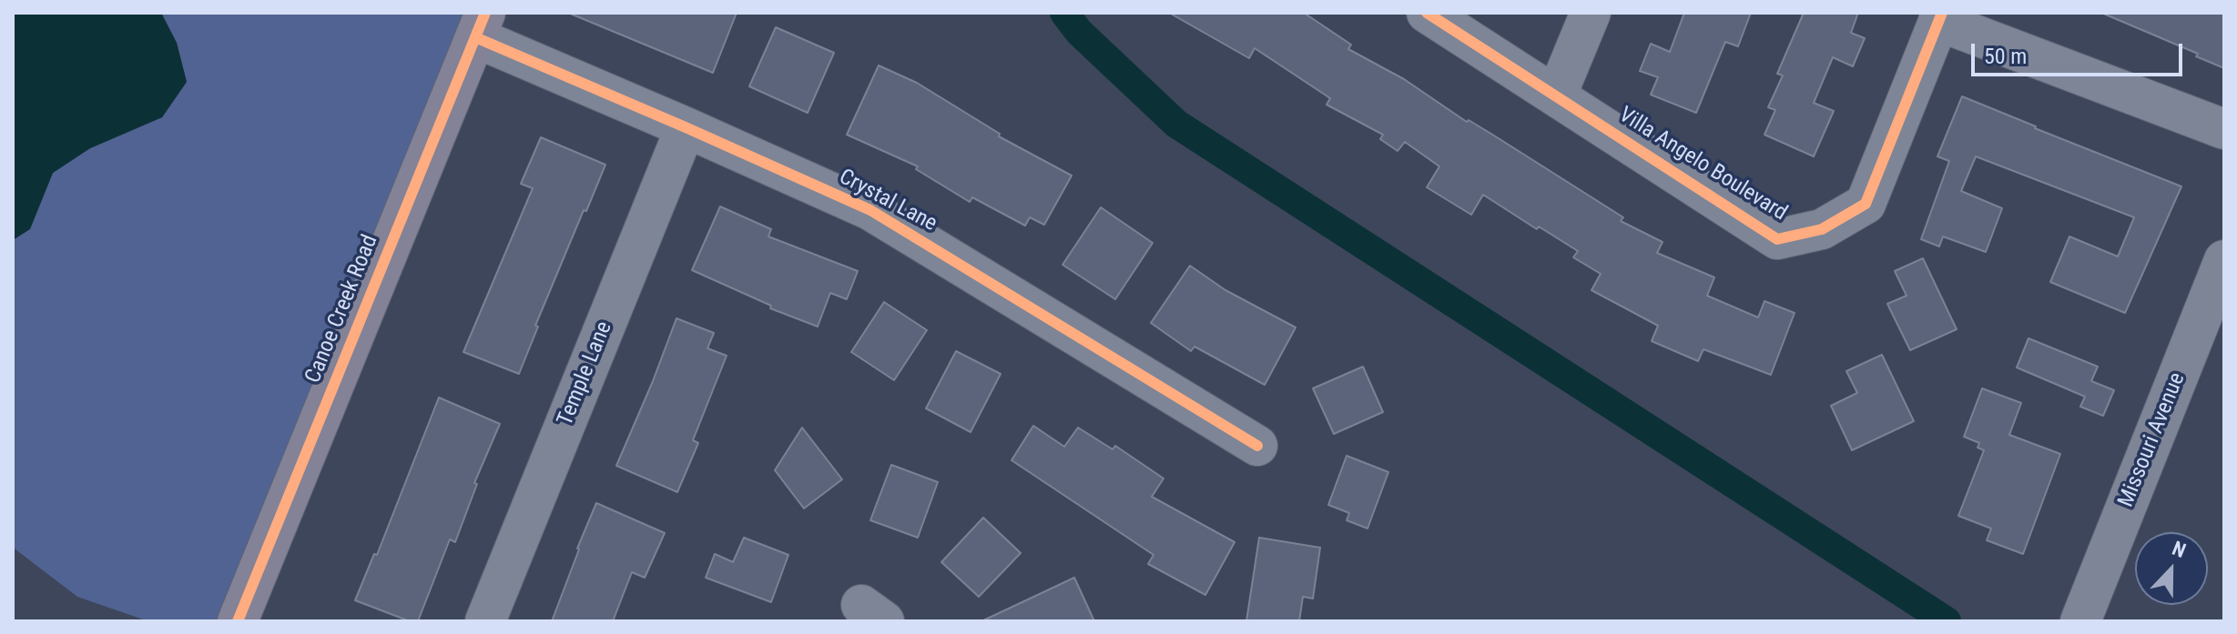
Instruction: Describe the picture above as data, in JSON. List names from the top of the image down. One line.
{"streets":{"main road":["Canoe Creek Road"],"street":["Villa Angelo Boulevard","Crystal Lane","Temple Lane","Missouri Avenue"]},"crossings":[["Crystal Lane","Canoe Creek Road"],["Crystal Lane","Temple Lane"]],"scale_bar":"50 m","north":"top"}
